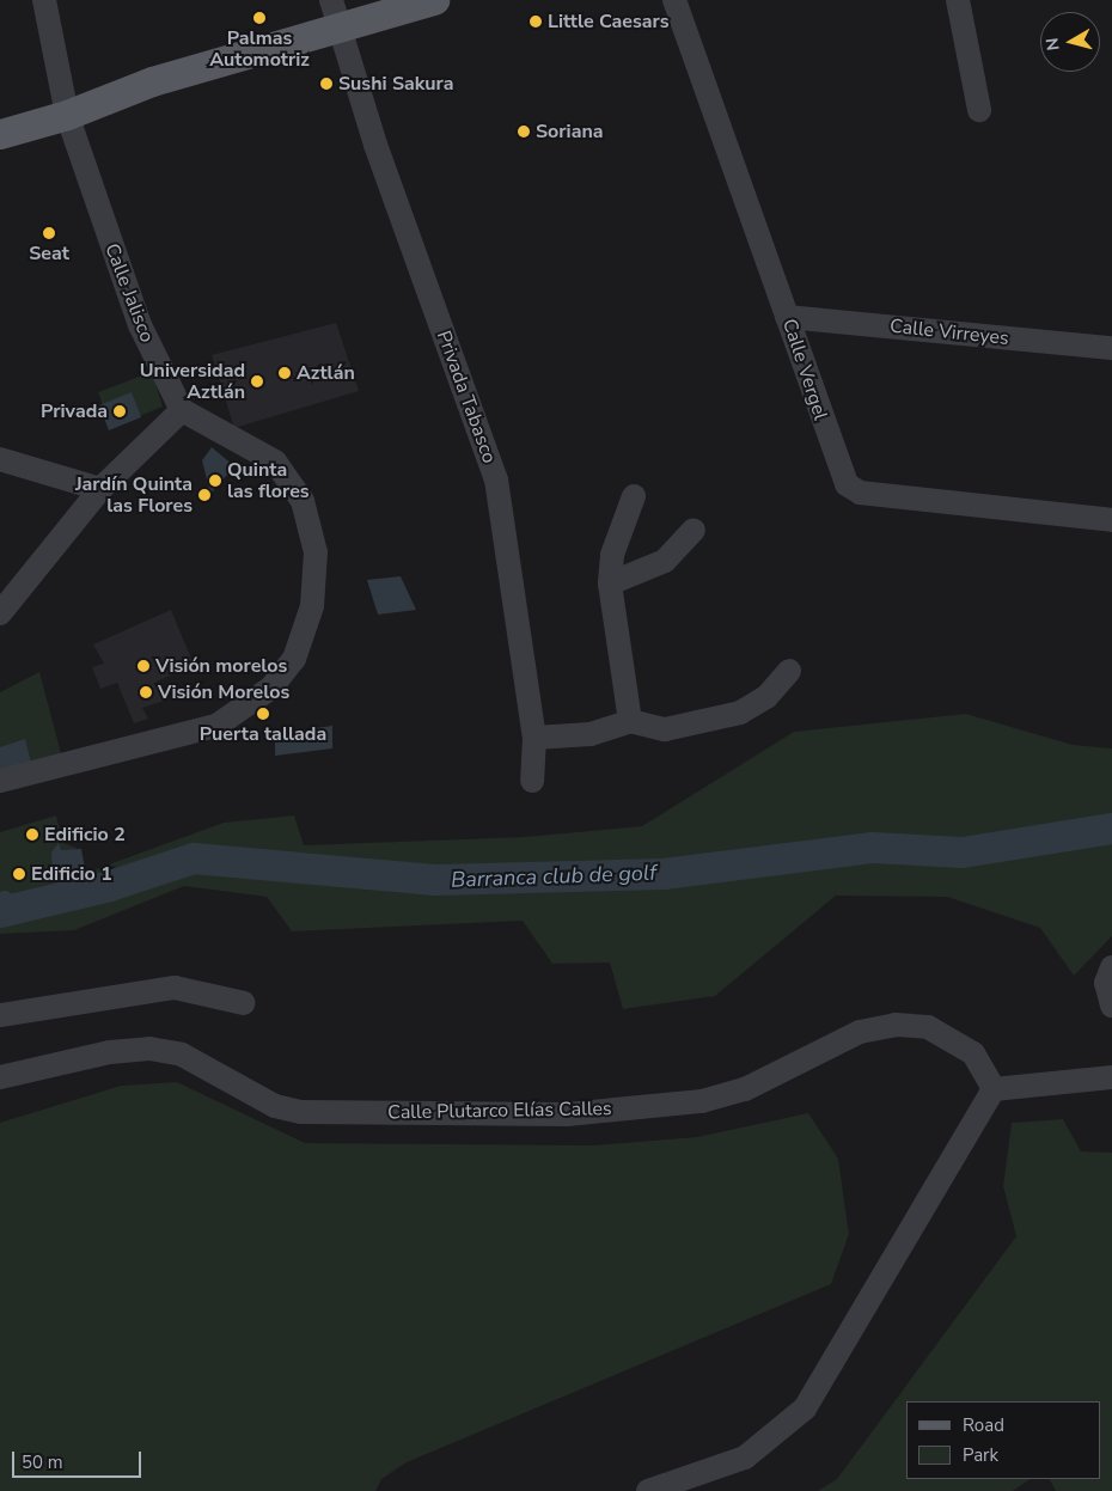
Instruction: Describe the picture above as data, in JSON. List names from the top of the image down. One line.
{"streets":{"street":["Calle Jalisco","Calle Virreyes","Calle Vergel","Privada Tabasco","Calle Plutarco Elías Calles"]},"crossings":[["Calle Virreyes","Calle Vergel"]],"water":["Barranca club de golf"],"places":["Palmas Automotriz","Little Caesars","Sushi Sakura","Soriana","Seat","Aztlán","Universidad Aztlán","Privada","Quinta las flores","Jardín Quinta las Flores","Visión morelos","Visión Morelos","Puerta tallada","Edificio 2","Edificio 1"],"legend":["Road","Park"],"scale_bar":"50 m","north":"left"}
